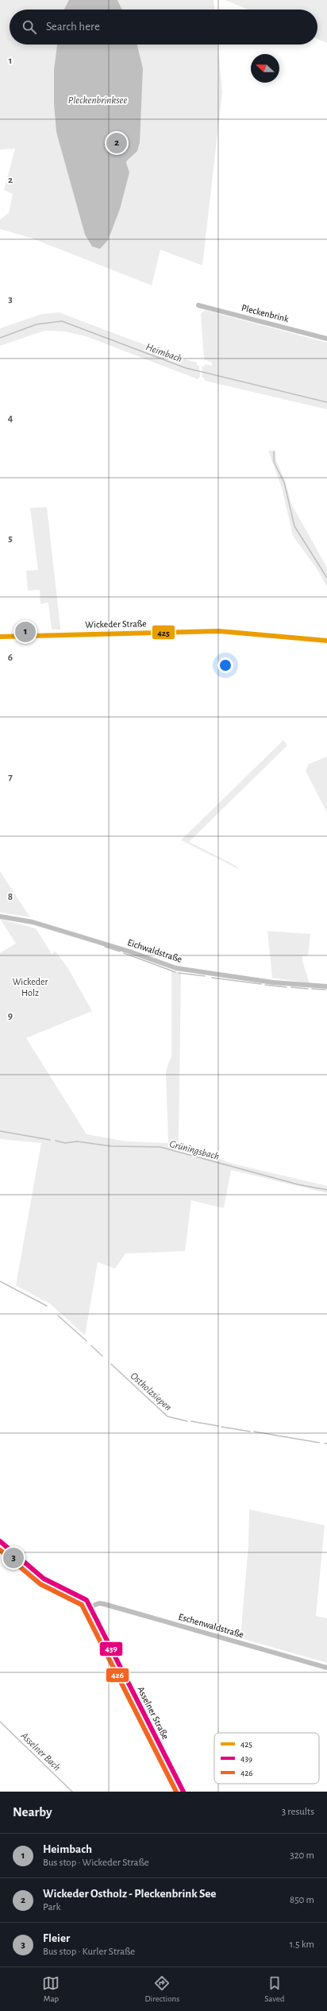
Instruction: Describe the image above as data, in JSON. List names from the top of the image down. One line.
{"streets":{"main road":["Asselner Straße"],"street":["Pleckenbrink","Wickeder Straße","Eichwaldstraße","Eschenwaldstraße"]},"crossings":[["Eschenwaldstraße","Asselner Straße"]],"water":["Pleckenbrinksee","Heimbach","Grüningsbach","Ostholzsiepen","Asselner Bach"],"parks":["Wickeder Holz"],"lines":["transit line 425","transit line 439","transit line 426"],"legend":["425","439","426"],"north":"left","page":{"search":"Search here","pins":["2","1","3"],"heading":["Nearby","3 results"],"list":[{"mark":"1","name":"Heimbach","note":"Bus stop · Wickeder Straße","value":"320 m"},{"mark":"2","name":"Wickeder Ostholz - Pleckenbrink See","note":"Park","value":"850 m"},{"mark":"3","name":"Fleier","note":"Bus stop · Kurler Straße","value":"1.5 km"}],"nav":["Map","Directions","Saved"]},"grid":{"rows":["1","2","3","4","5","6","7","8","9"]}}
